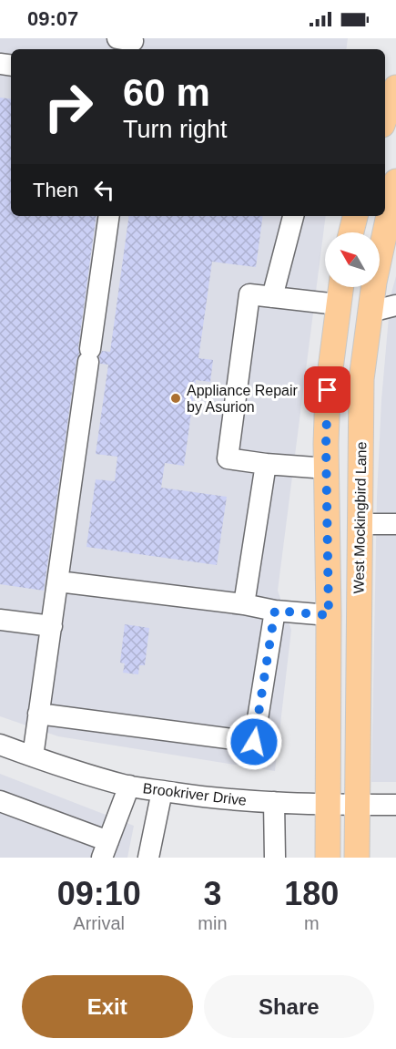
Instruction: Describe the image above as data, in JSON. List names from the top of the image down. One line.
{"streets":{"main road":["West Mockingbird Lane"],"street":["Brookriver Drive"]},"crossings":[["West Mockingbird Lane","Brookriver Drive"]],"places":["Appliance Repair by Asurion"],"north":"top left","page":{"status":"09:07","turn":["60 m","Turn right"],"then":"Then","eta":["09:10","Arrival","3","min","180","m"],"buttons":["Exit","Share"]}}
